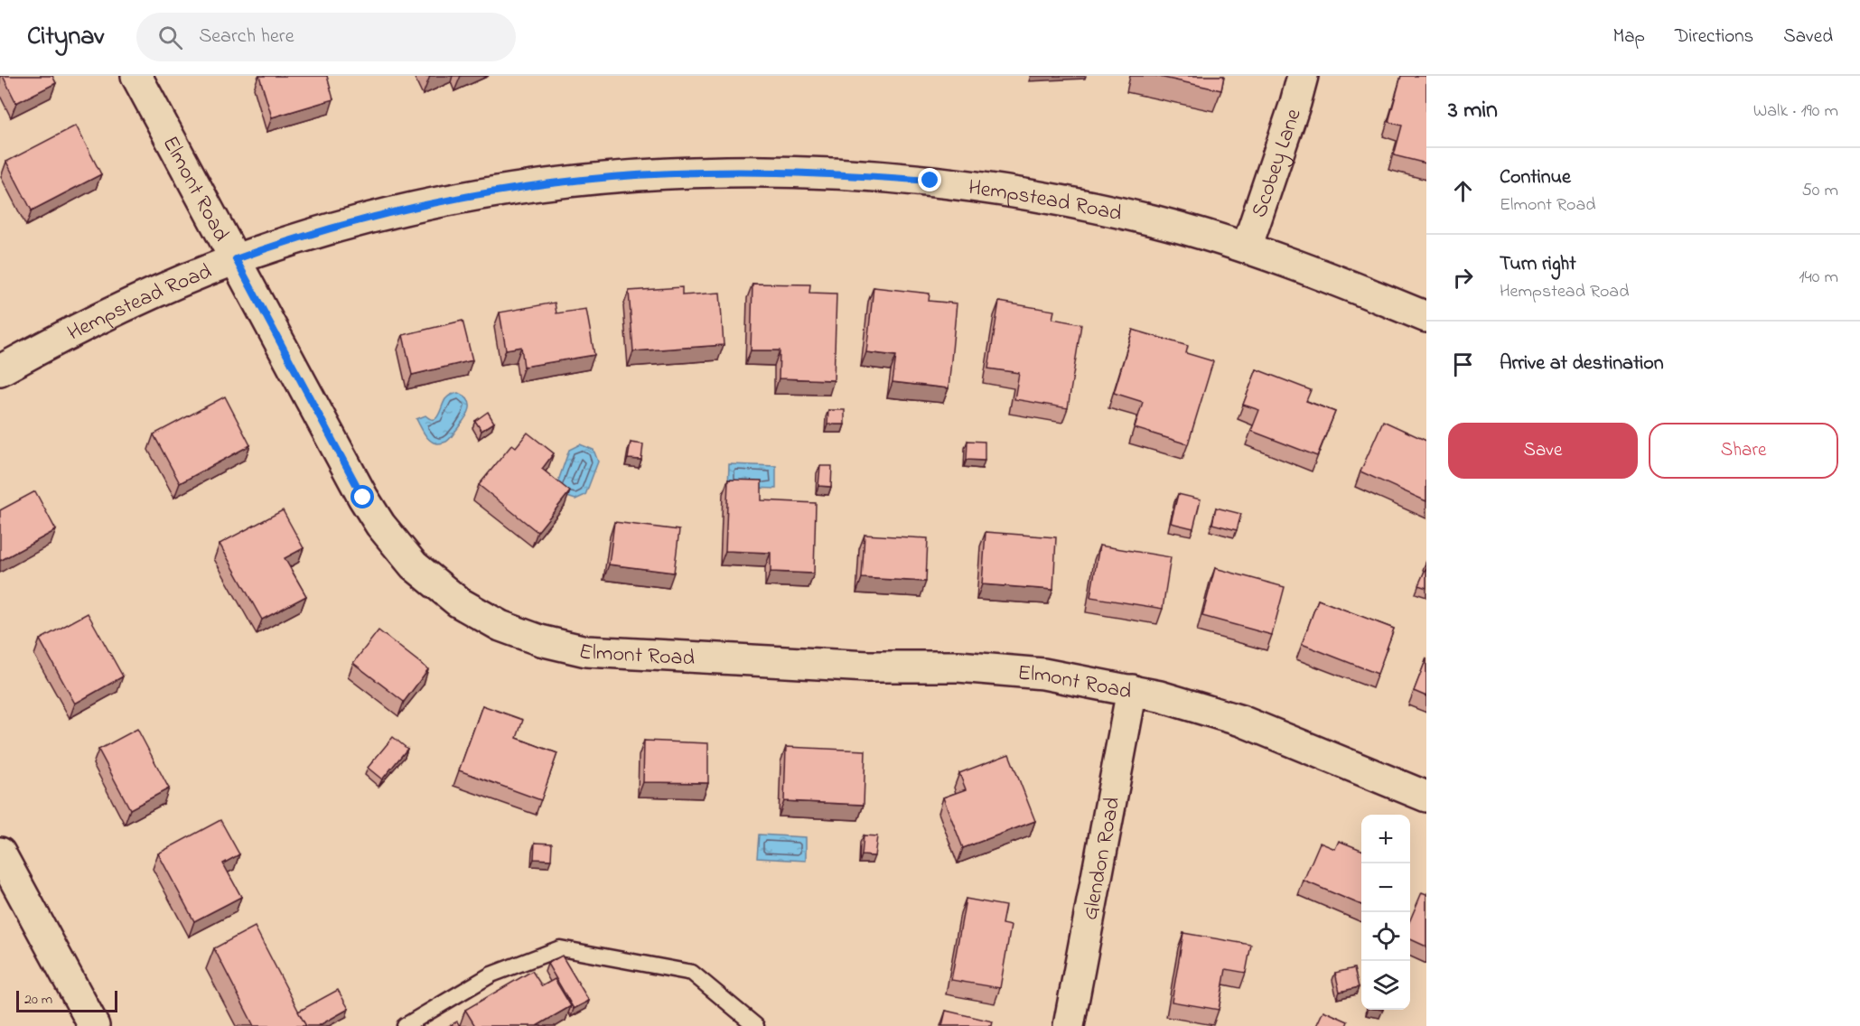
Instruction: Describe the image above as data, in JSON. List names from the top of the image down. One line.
{"streets":{"street":["Scobey Lane","Elmont Road","Hempstead Road","Glendon Road"]},"crossings":[["Scobey Lane","Hempstead Road"],["Elmont Road","Hempstead Road"],["Elmont Road","Glendon Road"]],"scale_bar":"20 m","page":{"header":"Citynav","search":"Search here","nav":["Map","Directions","Saved"],"heading":["3 min","Walk · 190 m"],"list":[["Continue","Elmont Road","50 m"],["Turn right","Hempstead Road","140 m"],"Arrive at destination"],"buttons":["Save","Share"],"map_buttons":["+","−"],"scale":"20 m"}}
